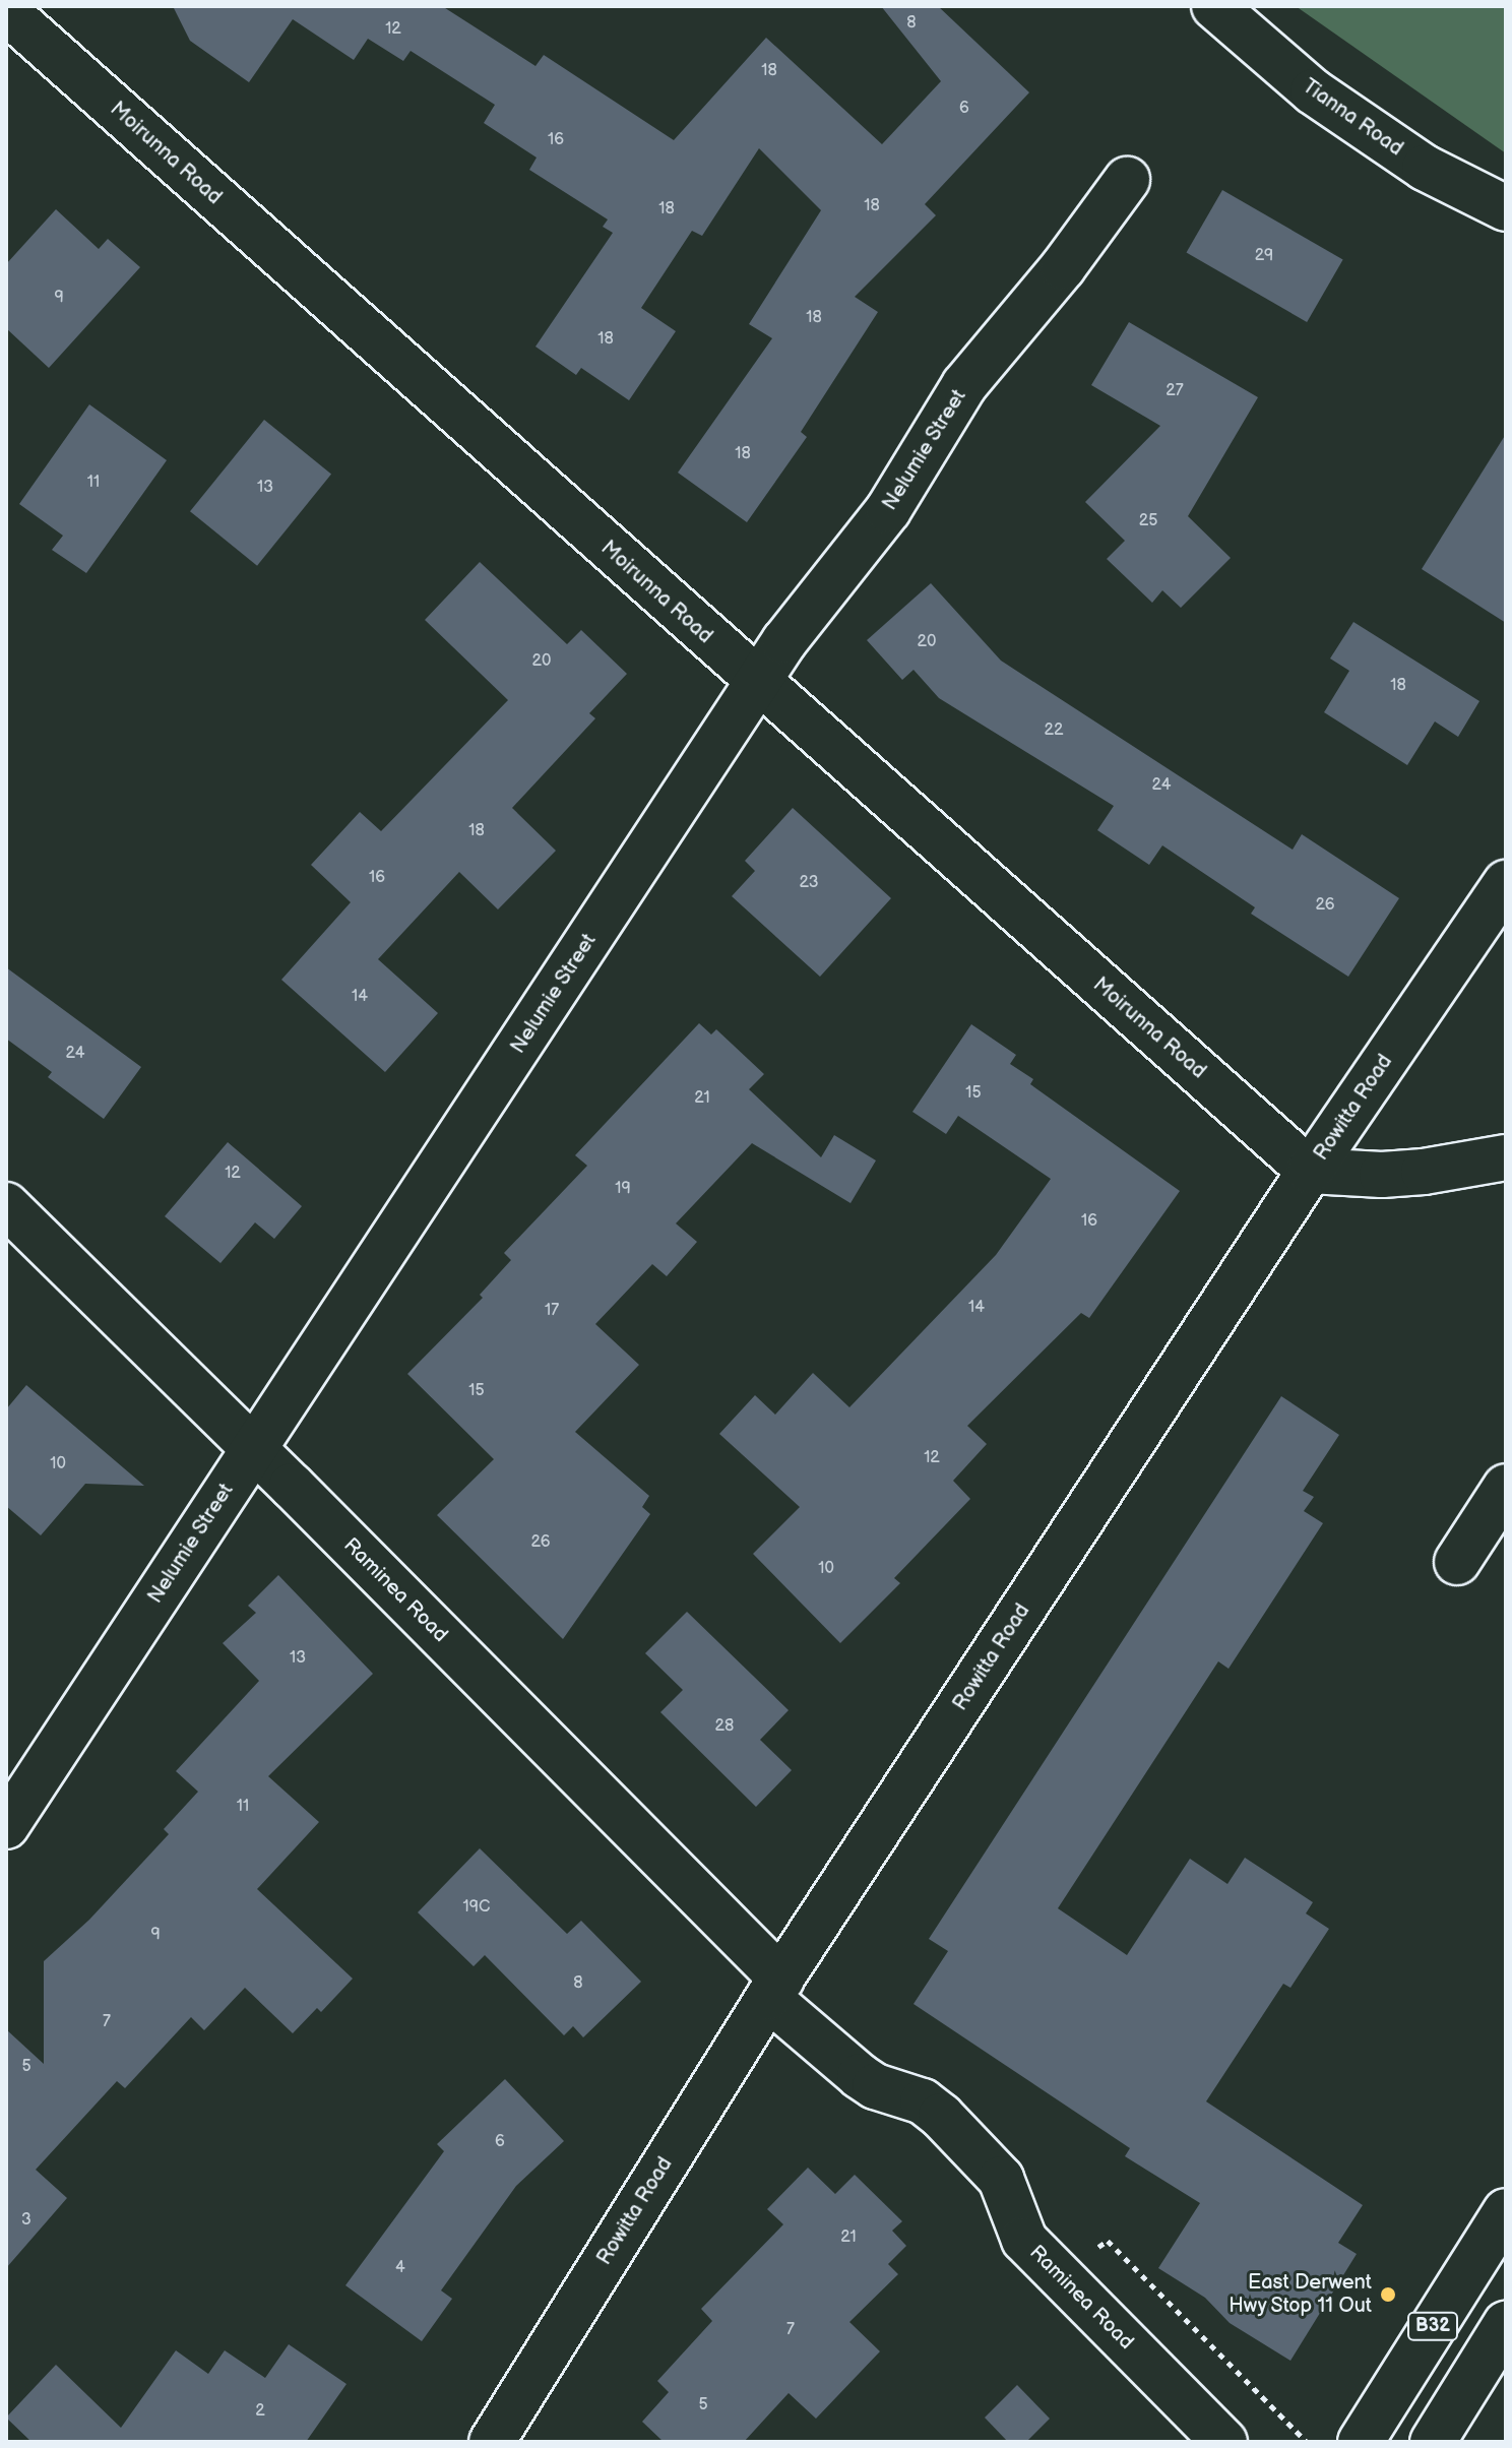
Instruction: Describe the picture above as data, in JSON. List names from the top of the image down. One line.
{"streets":{"street":["Tianna Road","Moirunna Road","Nelumie Street","Rowitta Road","Raminea Road","B32"]},"crossings":[["Moirunna Road","Nelumie Street"],["Moirunna Road","Rowitta Road"],["Nelumie Street","Raminea Road"],["Rowitta Road","Raminea Road"]],"places":["East Derwent Hwy Stop 11 Out"],"house_numbers":["8","12","18","6","16","18","18","29","9","18","18","27","18","11","13","25","20","20","18","22","24","18","16","23","26","14","24","15","21","12","19","16","14","17","15","12","10","26","10","13","28","11","19C","9","8","7","5","6","3","21","4","7","5","2"]}
